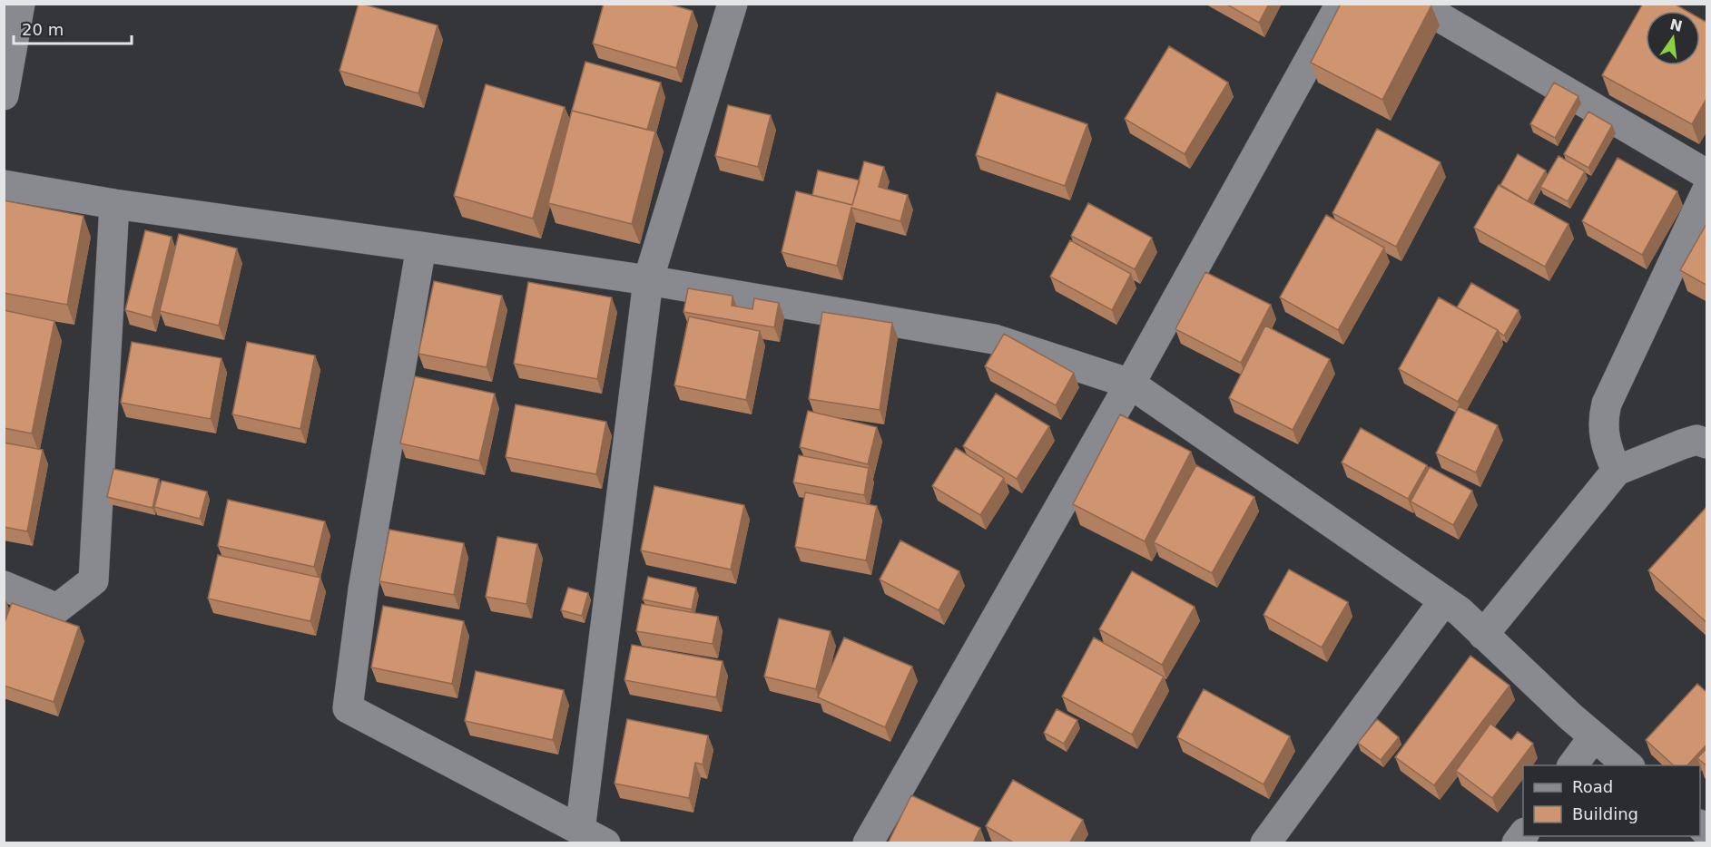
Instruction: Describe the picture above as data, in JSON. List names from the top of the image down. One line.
{"legend":["Road","Building"],"scale_bar":"20 m","north":"top"}
